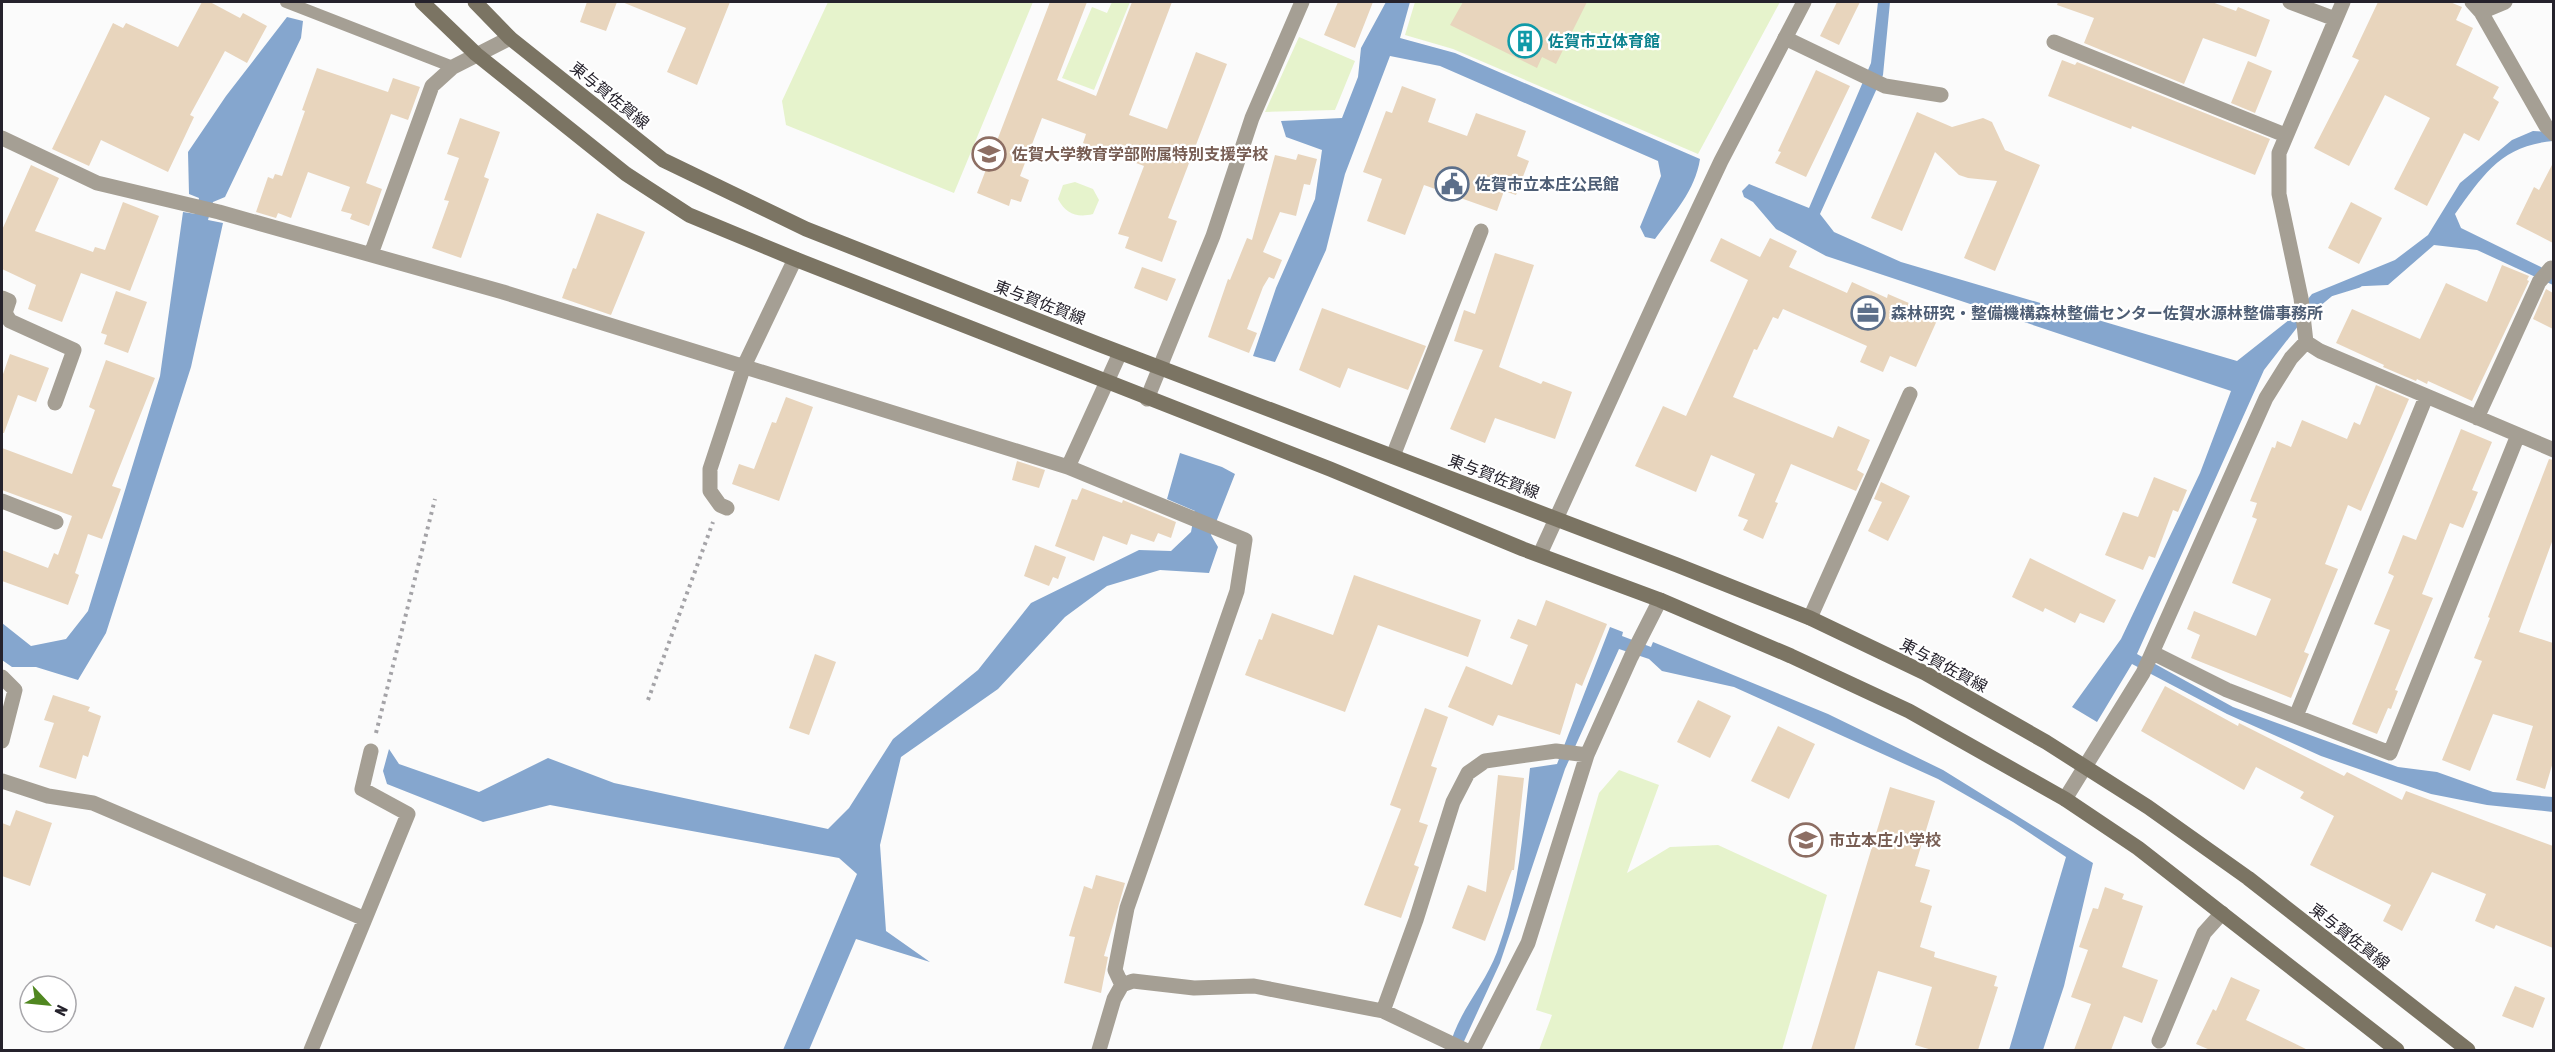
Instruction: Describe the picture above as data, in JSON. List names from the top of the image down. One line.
{"streets":{"main road":["東与賀佐賀線"]},"places":{"building":["佐賀市立体育館"],"school or university":["佐賀大学教育学部附属特別支援学校","市立本庄小学校"],"public building":["佐賀市立本庄公民館"],"office":["森林研究・整備機構森林整備センター佐賀水源林整備事務所"]},"north":"bottom right"}
